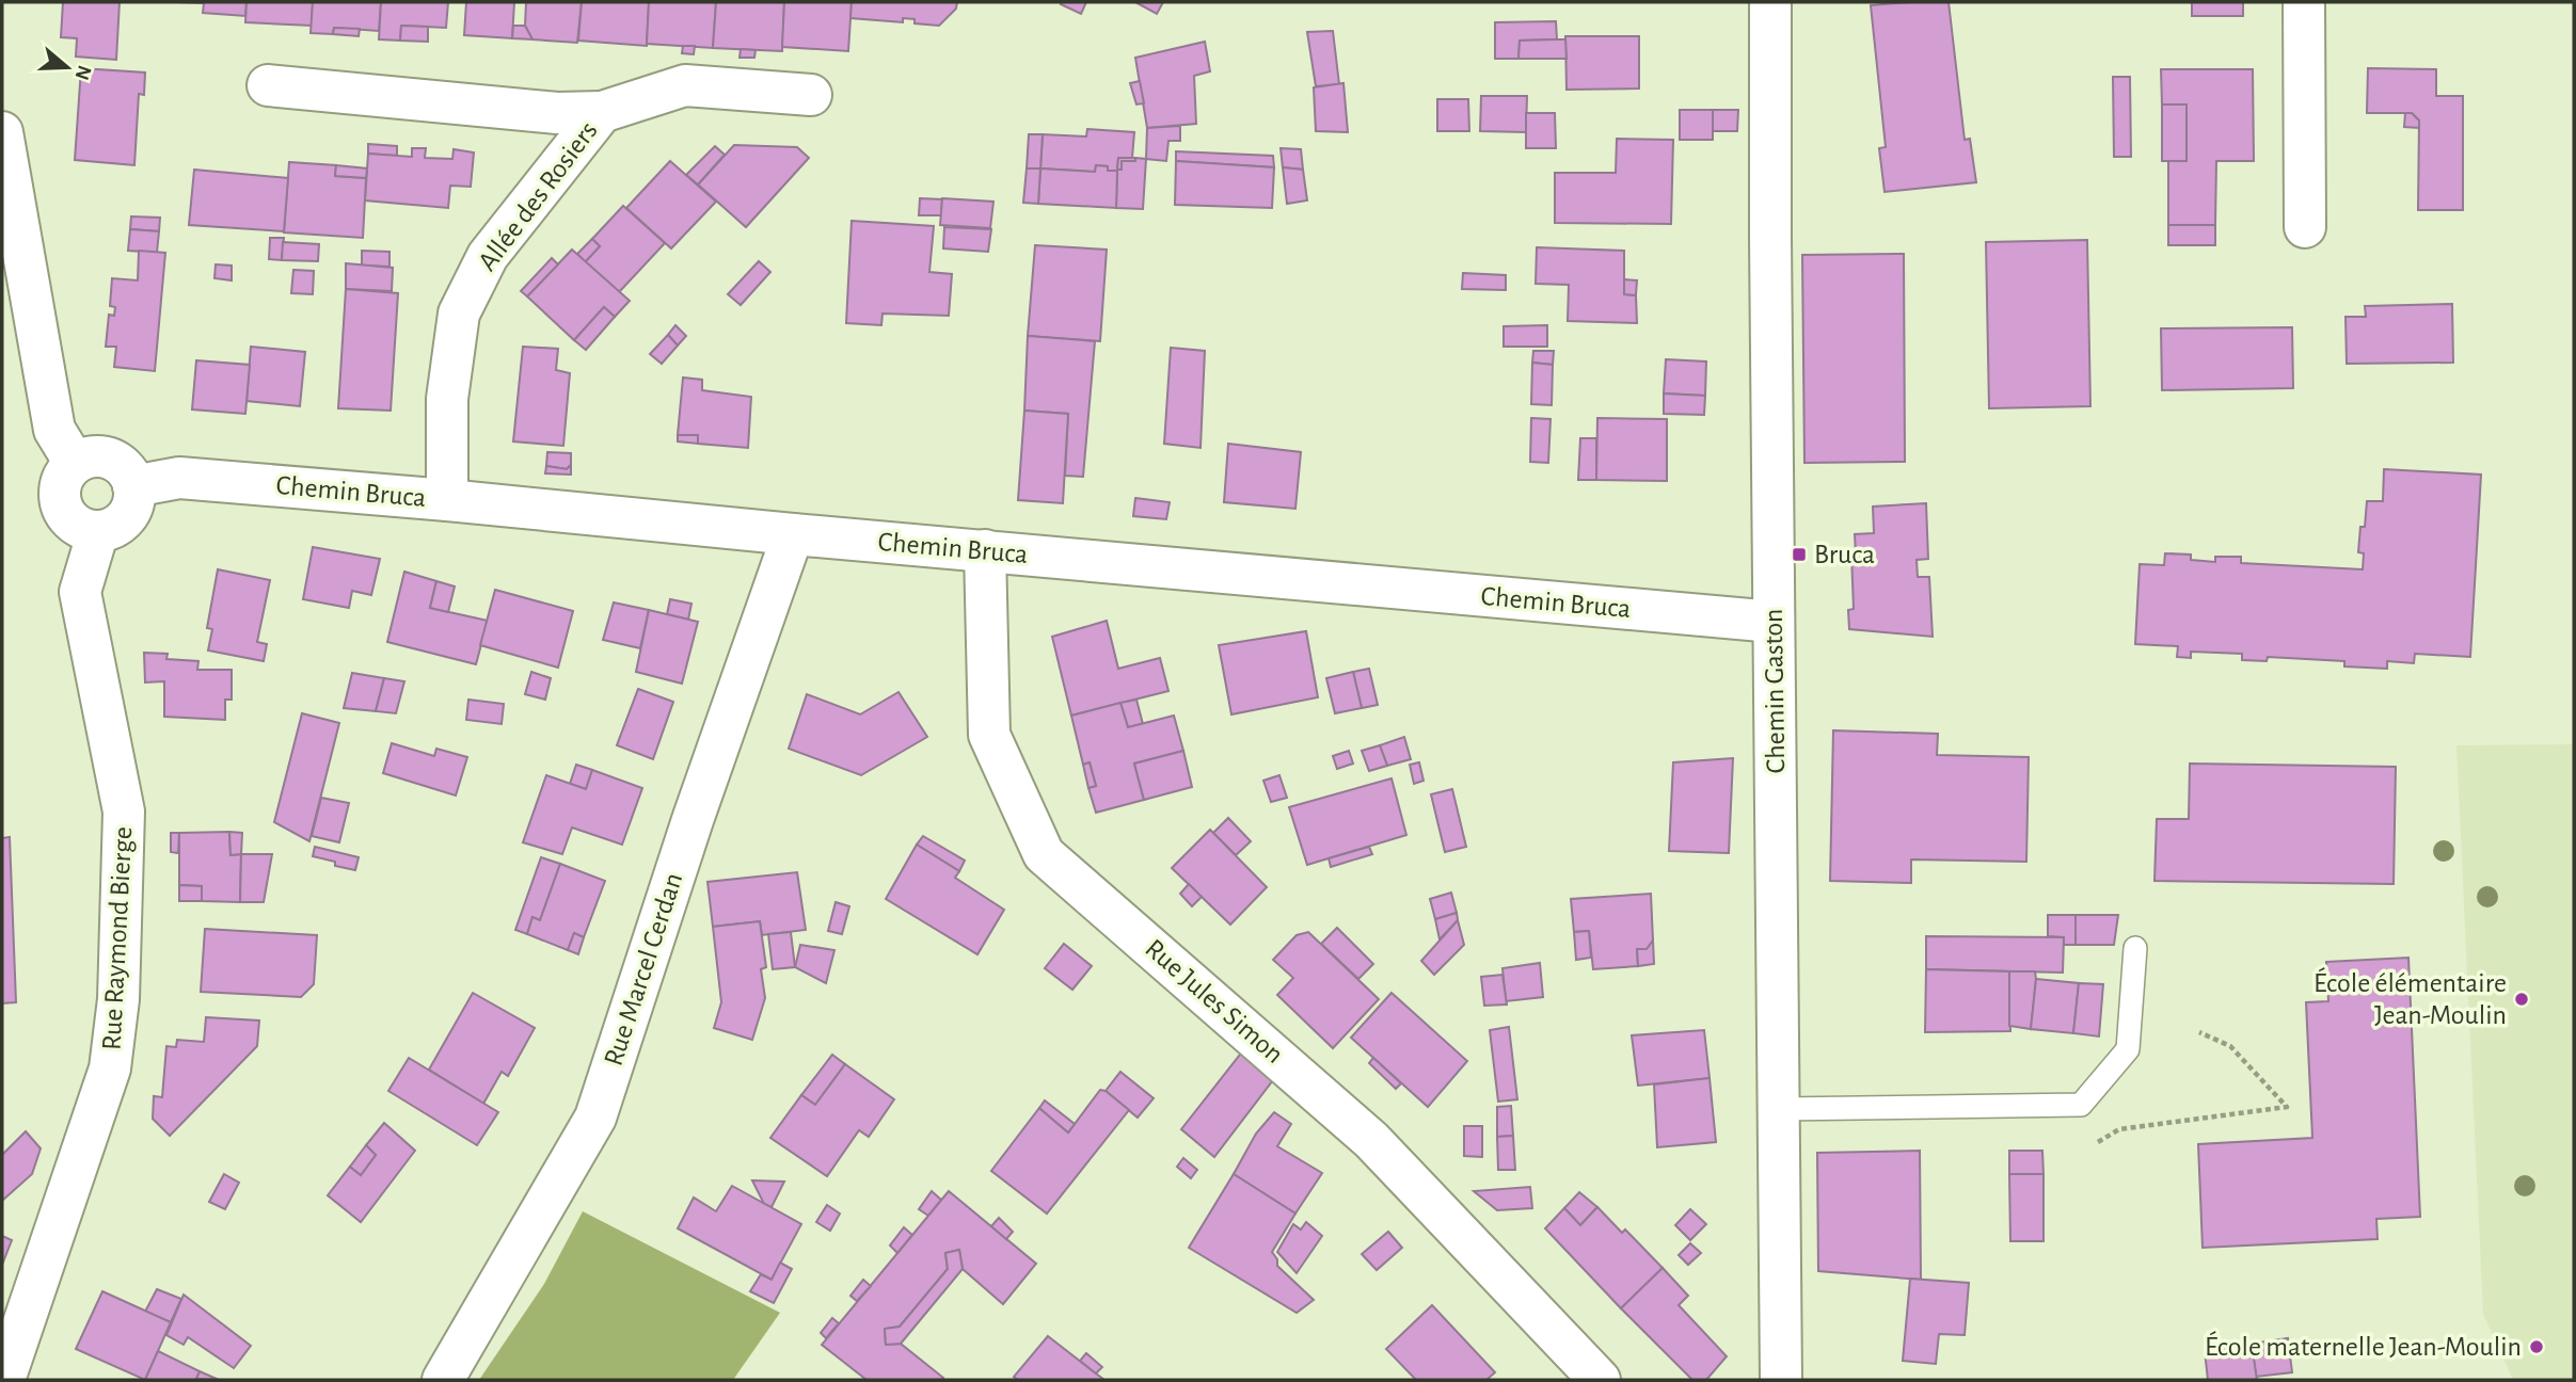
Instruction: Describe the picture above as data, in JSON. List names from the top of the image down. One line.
{"streets":{"street":["Allée des Rosiers","Chemin Bruca","Chemin Gaston","Rue Raymond Bierge","Rue Marcel Cerdan","Rue Jules Simon"]},"crossings":[["Allée des Rosiers","Chemin Bruca"],["Chemin Bruca","Chemin Gaston"],["Chemin Bruca","Rue Raymond Bierge"],["Chemin Bruca","Rue Marcel Cerdan"],["Chemin Bruca","Rue Jules Simon"]],"places":{"transit":["Bruca"],"other":["École élémentaire Jean-Moulin","École maternelle Jean-Moulin"]},"north":"right"}
